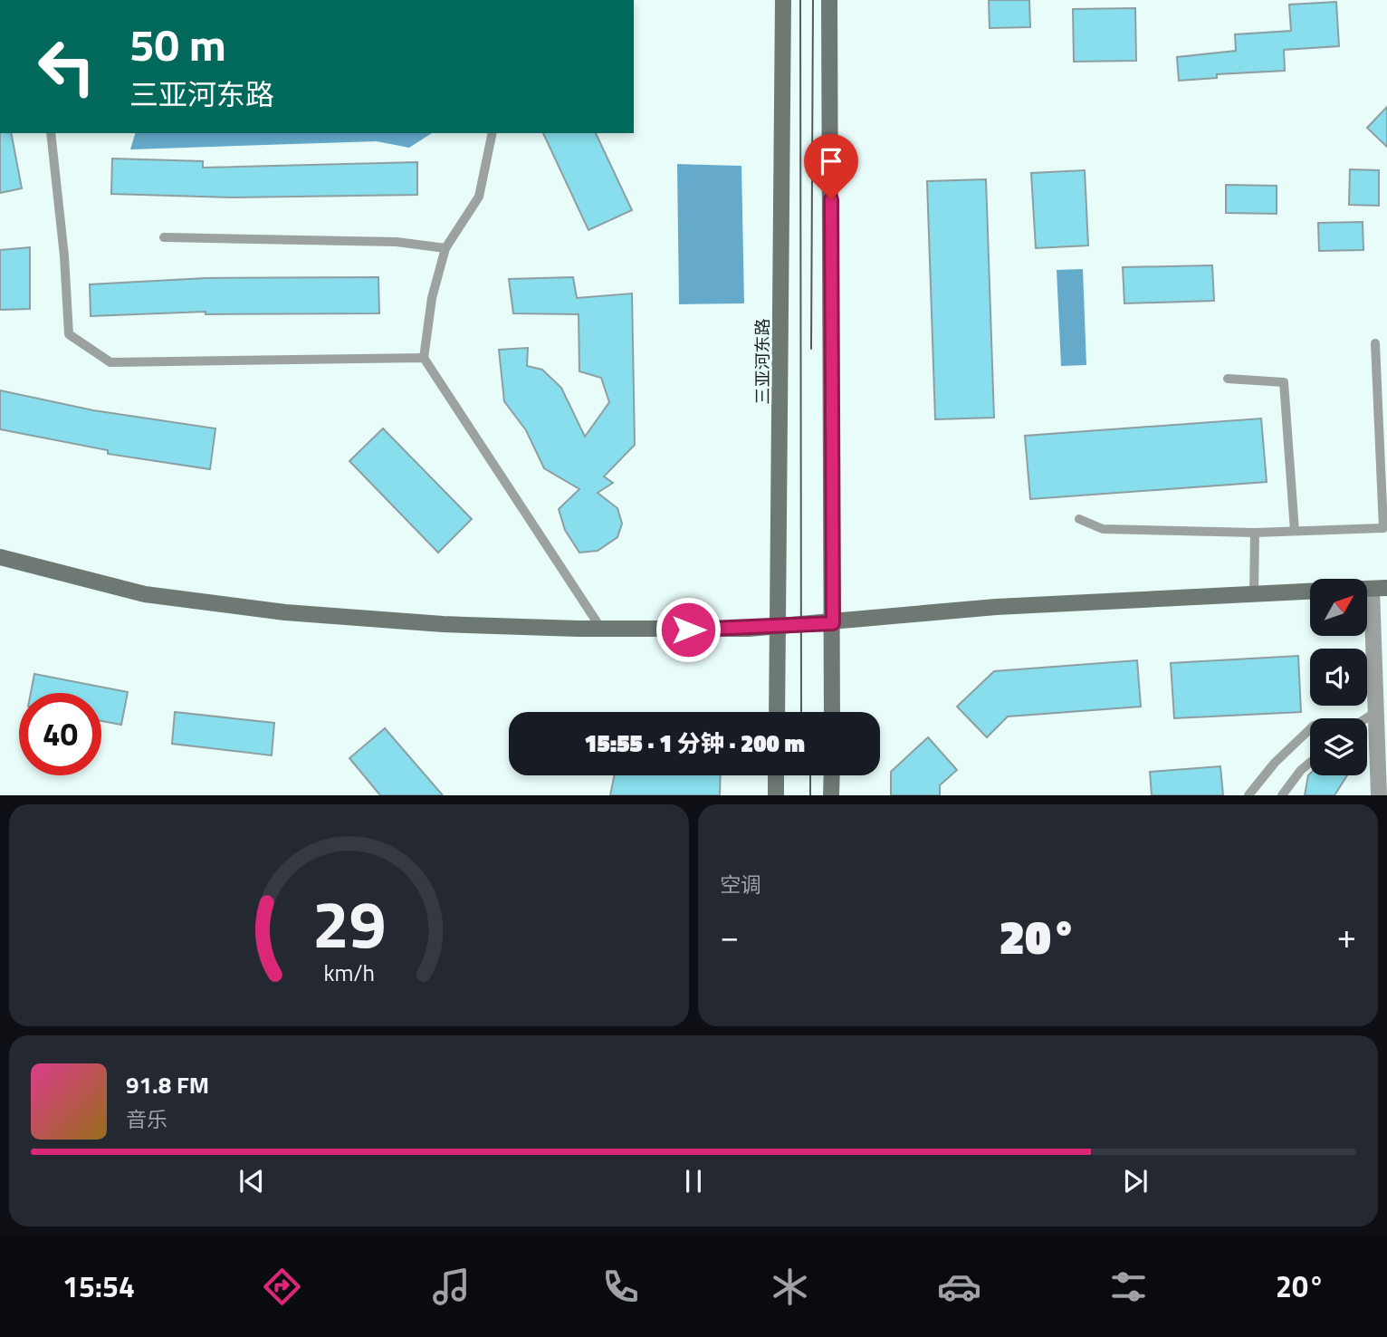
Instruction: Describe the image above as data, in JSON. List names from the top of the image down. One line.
{"streets":{"main road":["三亚河东路"]},"north":"top right","page":{"turn":["50 m","三亚河东路"],"limit":"40","trip":"15:55 · 1 分钟 · 200 m","tile":"空调","heat":["−","20°","+"],"song":["91.8 FM","音乐"],"tabs":["15:54","20°"],"gauge":["29","km/h"]}}
